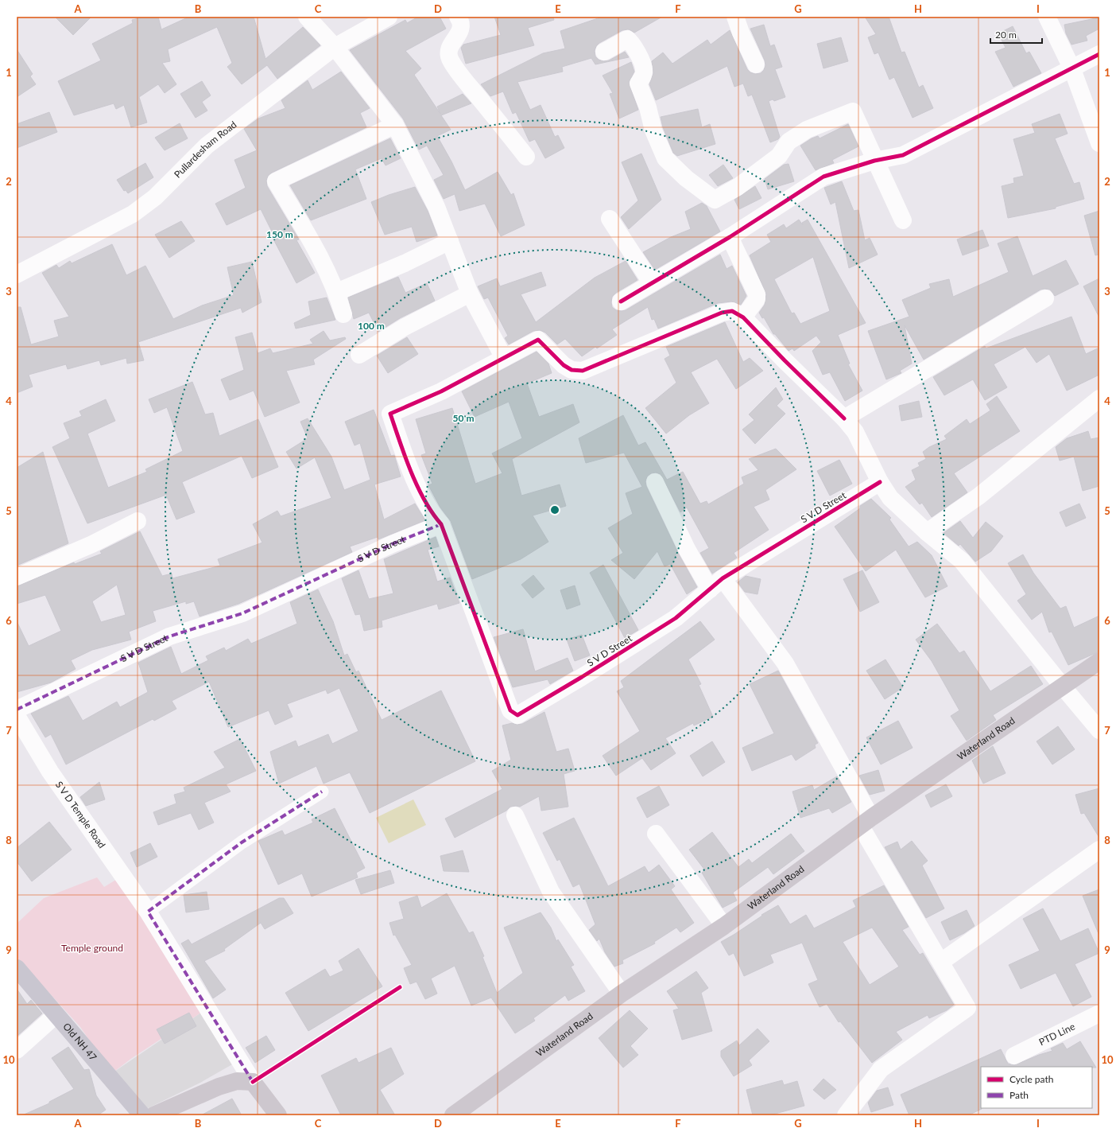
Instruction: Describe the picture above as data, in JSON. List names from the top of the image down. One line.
{"streets":{"main road":["Waterland Road","Old NH 47"],"street":["Pullardesham Road","S V D Street","S V D Temple Road","PTD Line"]},"parks":["Temple ground"],"legend":["Cycle path","Path"],"scale_bar":"20 m","grid":{"columns":["A","B","C","D","E","F","G","H","I"],"rows":["1","2","3","4","5","6","7","8","9","10"]},"rings":["150 m","100 m","50 m"]}
